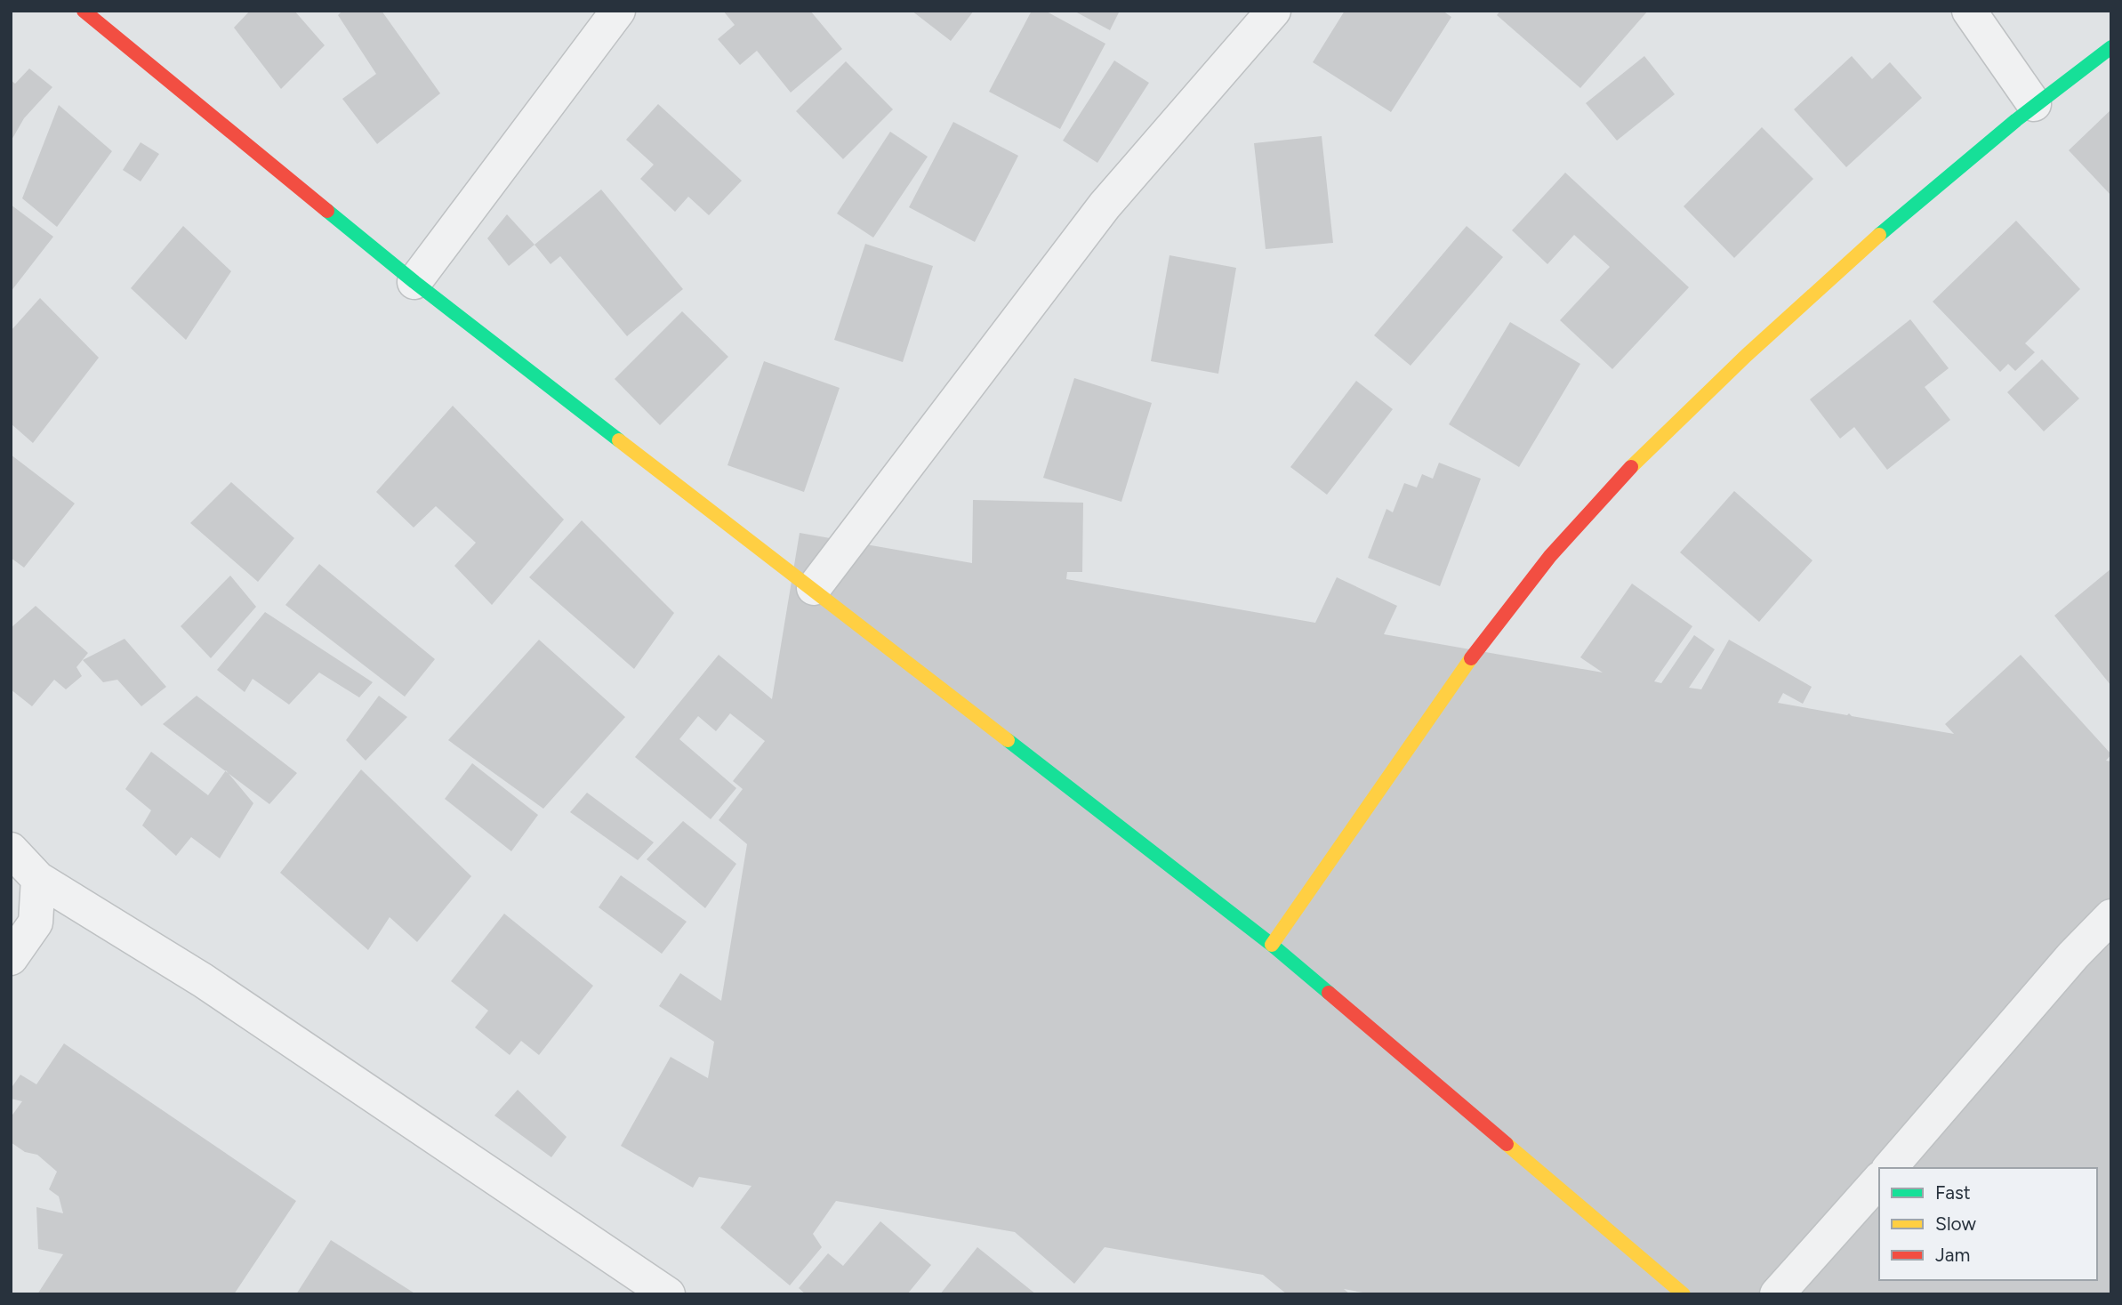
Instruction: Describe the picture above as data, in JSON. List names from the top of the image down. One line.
{"legend":["Fast","Slow","Jam"]}
